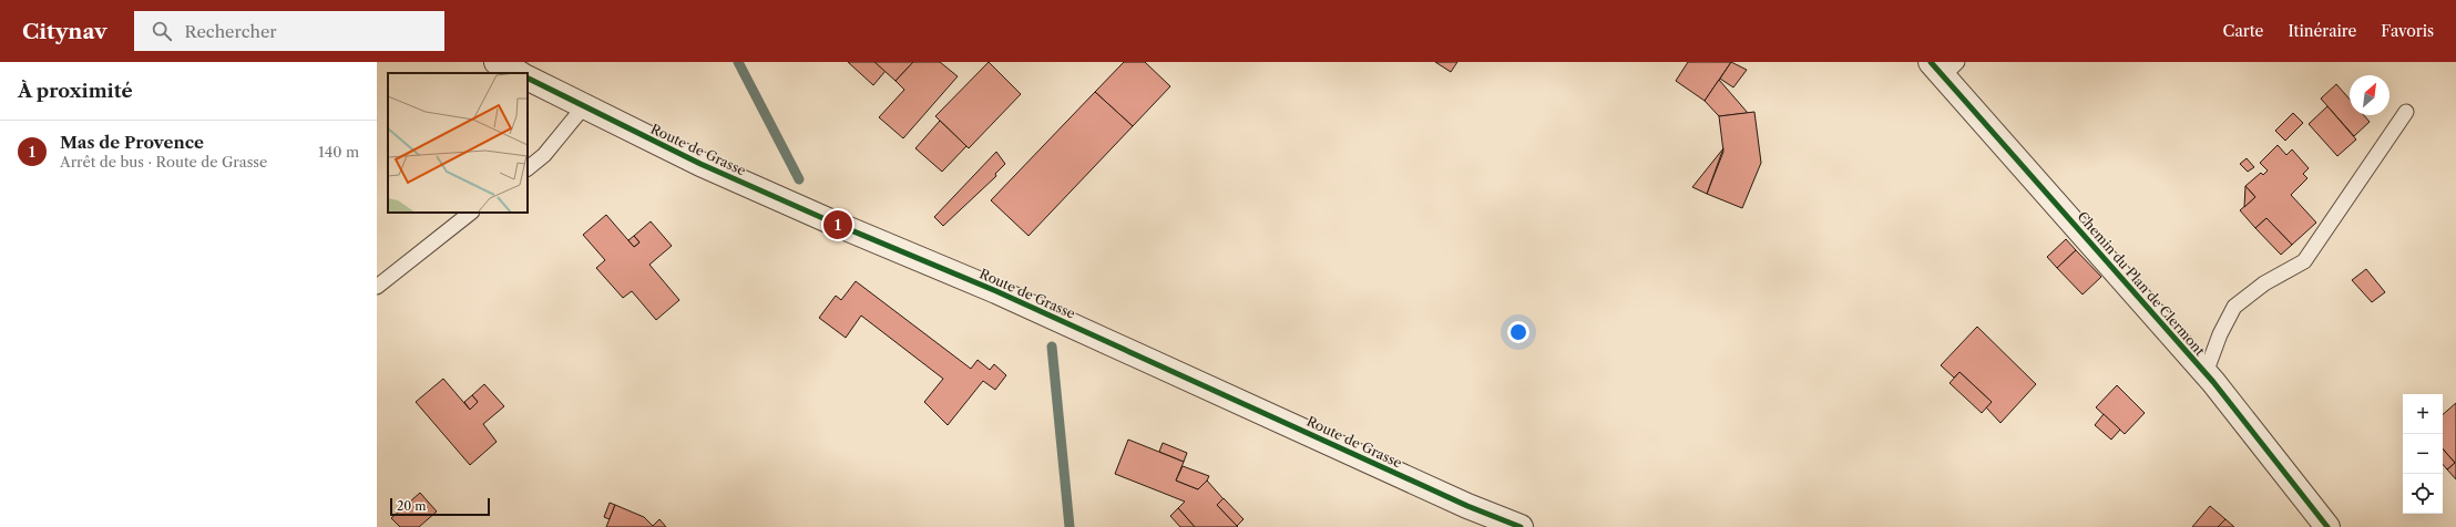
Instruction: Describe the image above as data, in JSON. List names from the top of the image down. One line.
{"streets":{"street":["Route de Grasse","Chemin du Plan de Clermont"]},"scale_bar":"20 m","north":"top right","page":{"header":"Citynav","search":"Rechercher","nav":["Carte","Itinéraire","Favoris"],"heading":"À proximité","list":[{"mark":"1","name":"Mas de Provence","note":"Arrêt de bus · Route de Grasse","value":"140 m"}],"pins":"1","map_buttons":["+","−"],"scale":"20 m"}}
